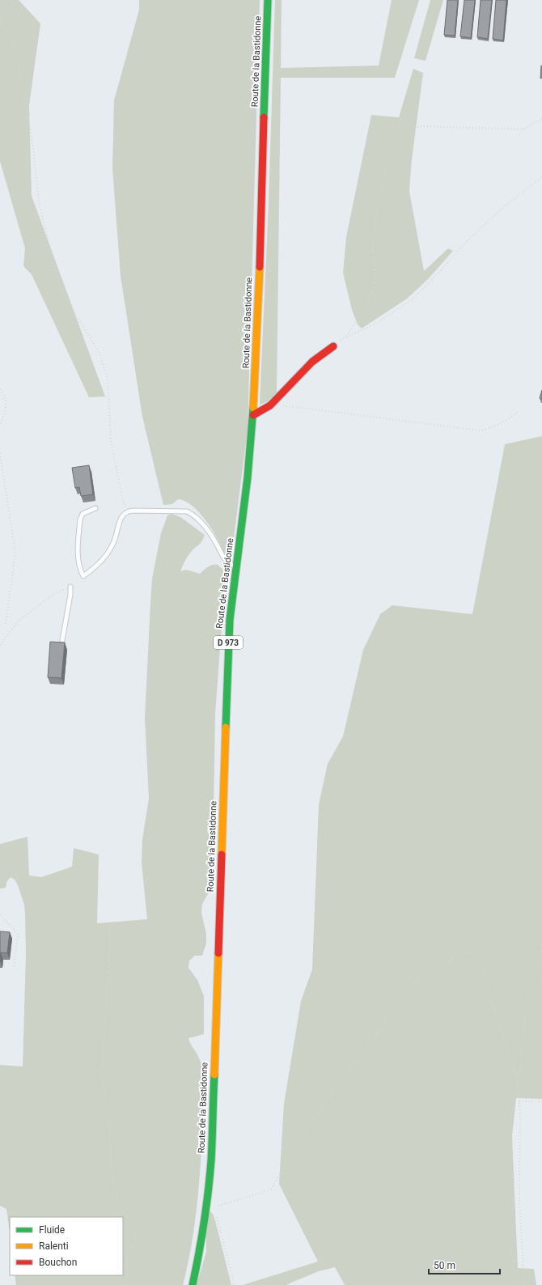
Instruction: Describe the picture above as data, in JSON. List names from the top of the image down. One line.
{"streets":{"main road":["Route de la Bastidonne","D 973"]},"legend":["Fluide","Ralenti","Bouchon"],"scale_bar":"50 m"}
